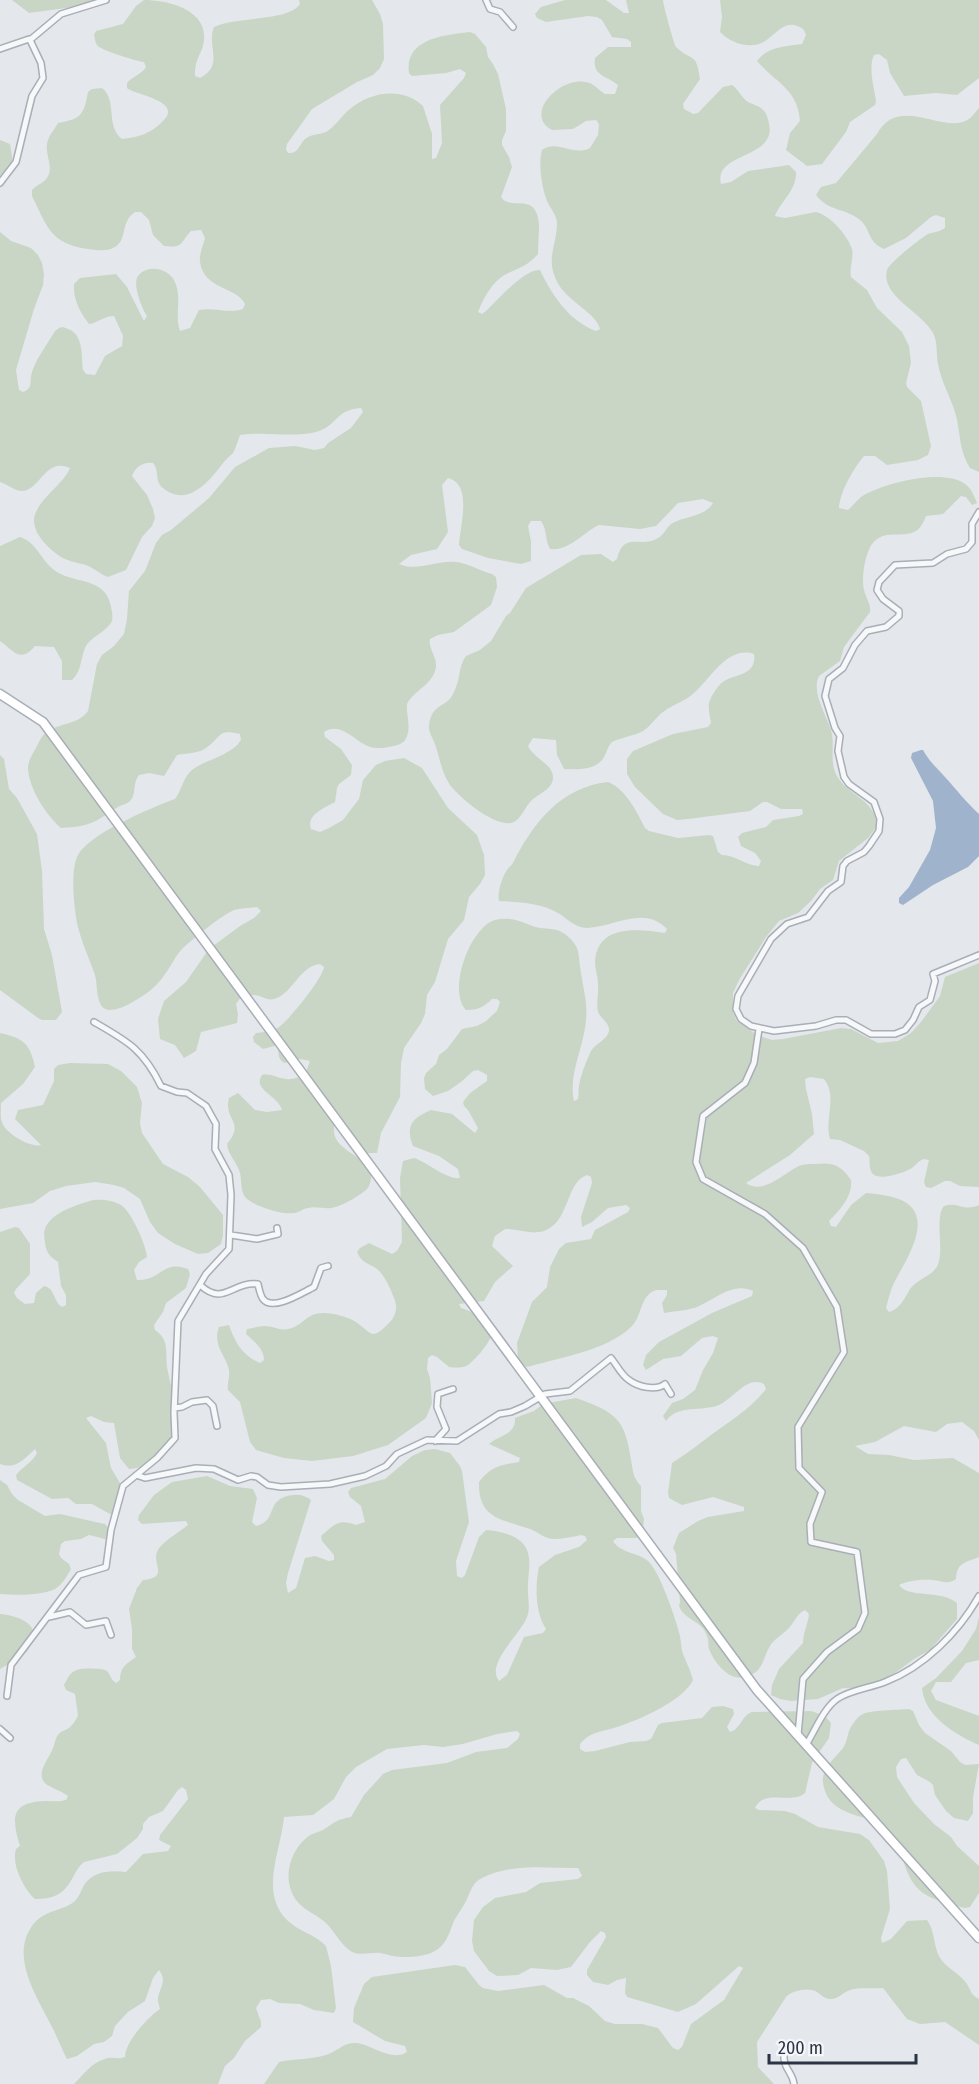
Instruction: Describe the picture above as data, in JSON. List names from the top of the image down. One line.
{"scale_bar":"200 m"}
